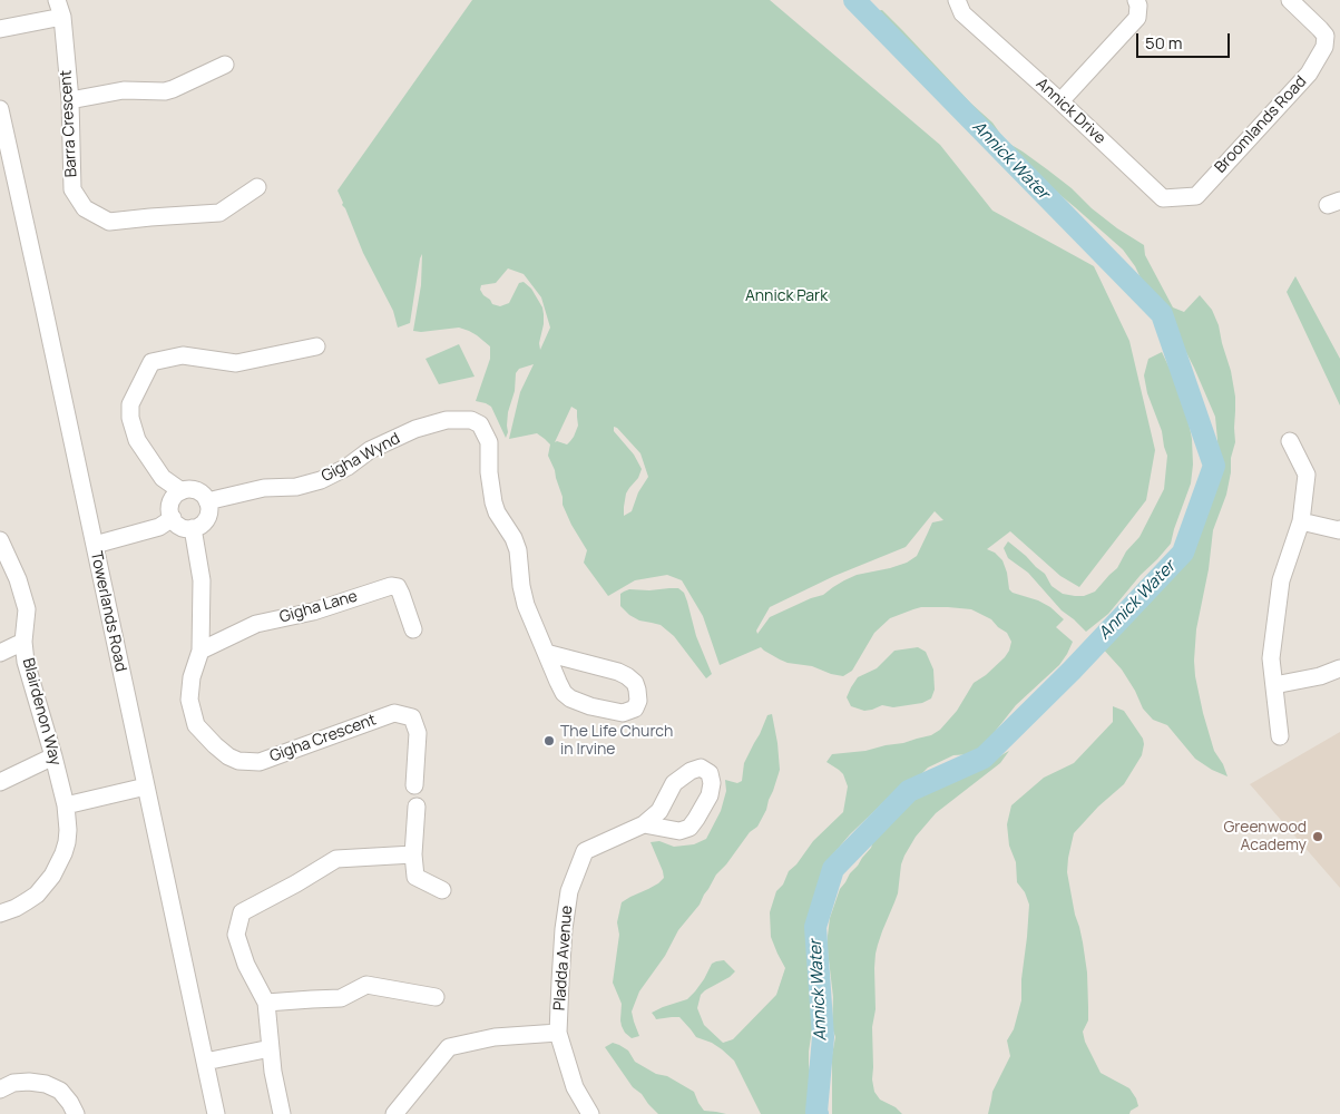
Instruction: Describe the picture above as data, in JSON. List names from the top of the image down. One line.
{"streets":{"street":["Annick Drive","Barra Crescent","Broomlands Road","Gigha Wynd","Gigha Lane","Towerlands Road","Blairdenon Way","Gigha Crescent","Pladda Avenue"]},"crossings":[["Annick Drive","Broomlands Road"],["Gigha Wynd","Gigha Crescent"],["Gigha Lane","Gigha Crescent"]],"water":["Annick Water"],"parks":["Annick Park"],"places":["The Life Church in Irvine","Greenwood Academy"],"scale_bar":"50 m"}
